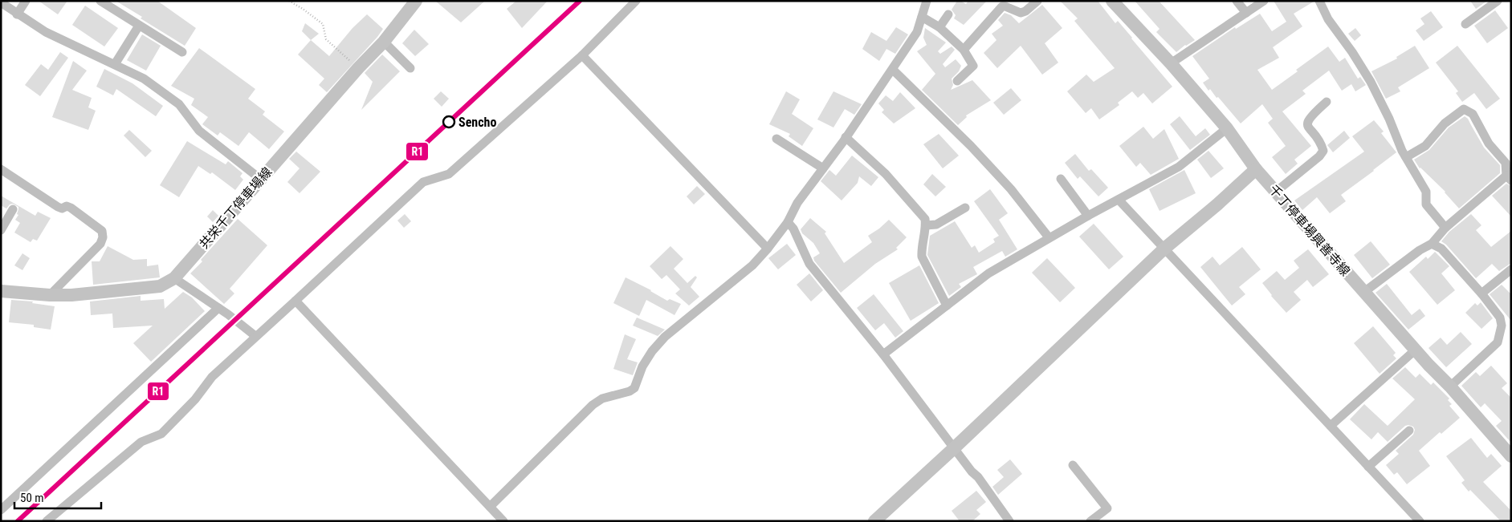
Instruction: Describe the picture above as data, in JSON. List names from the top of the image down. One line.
{"streets":{"main road":["共栄千丁停車場線","千丁停車場興善寺線"]},"places":["Sencho"],"lines":["transit line R1"],"scale_bar":"50 m"}
